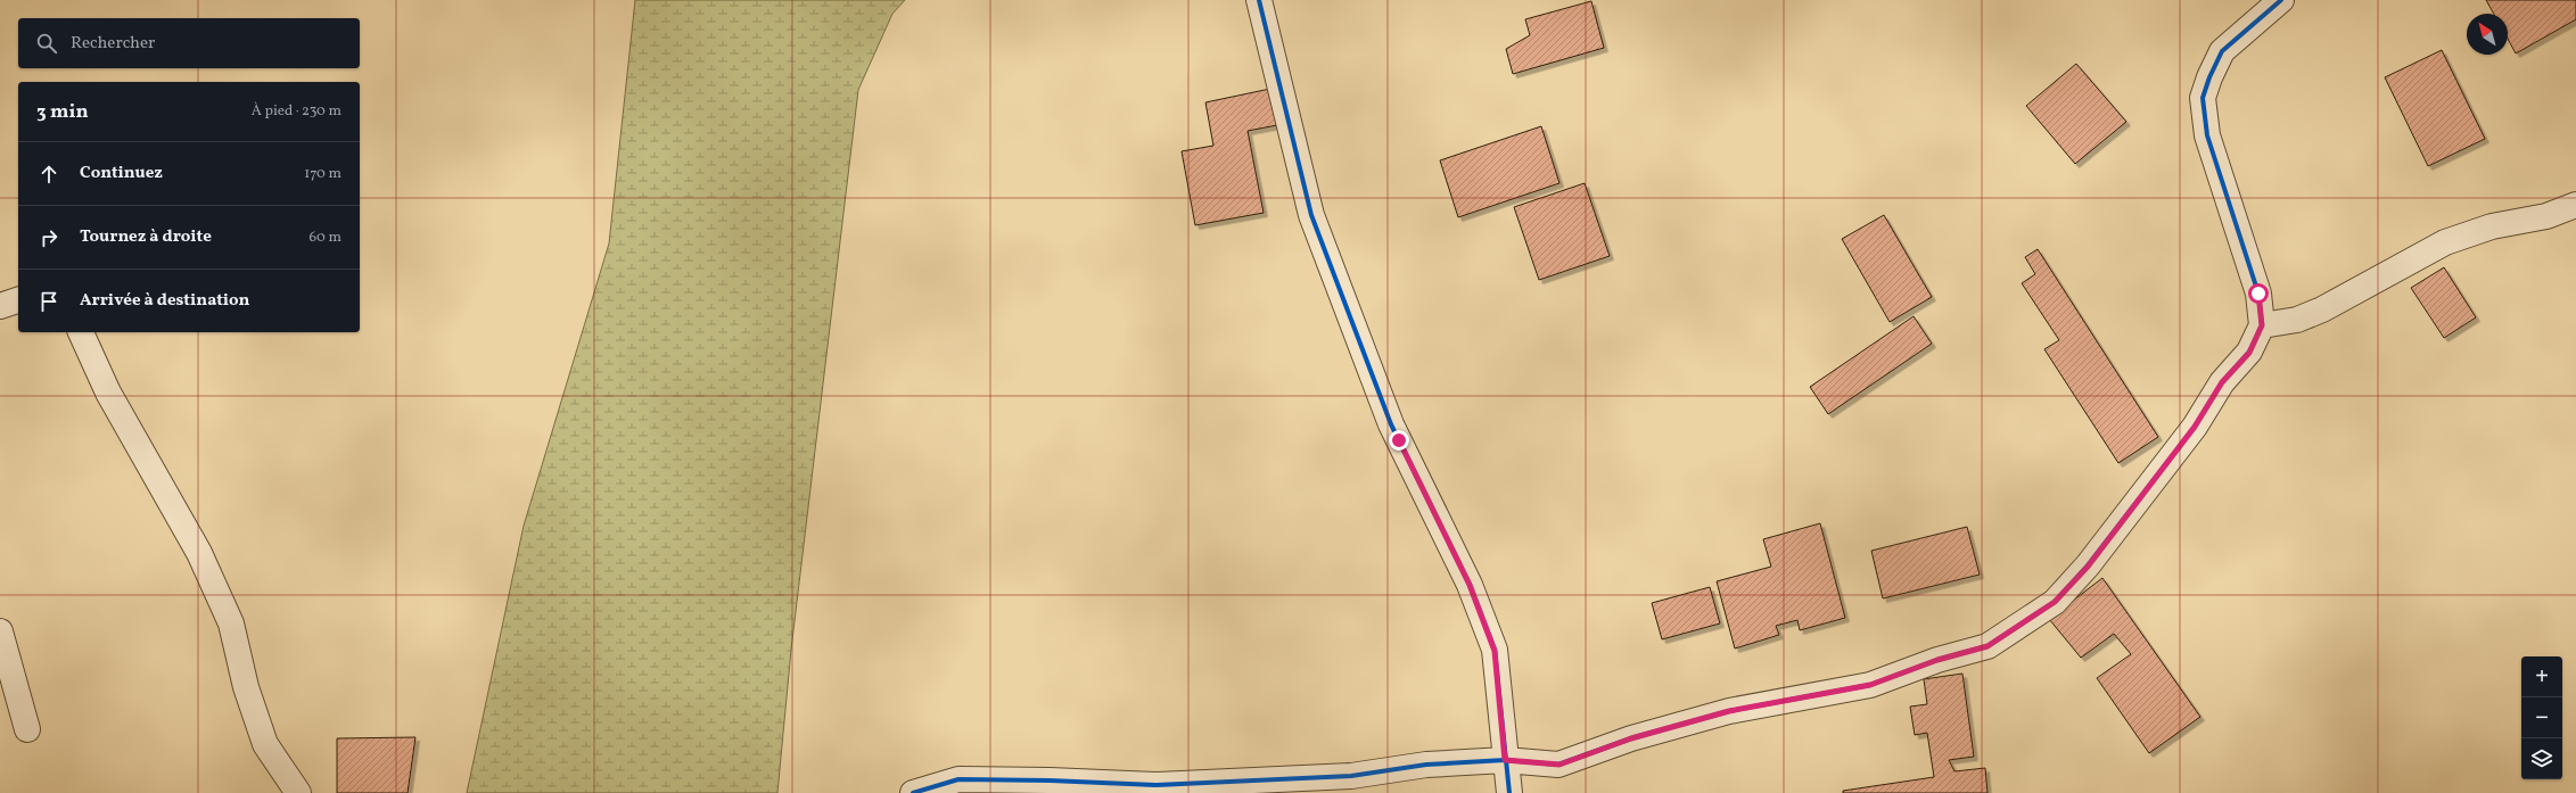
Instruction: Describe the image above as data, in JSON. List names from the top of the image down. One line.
{"north":"top left","page":{"search":"Rechercher","heading":["3 min","À pied · 230 m"],"list":[["Continuez","170 m"],["Tournez à droite","60 m"],"Arrivée à destination"],"map_buttons":["+","−"]}}
